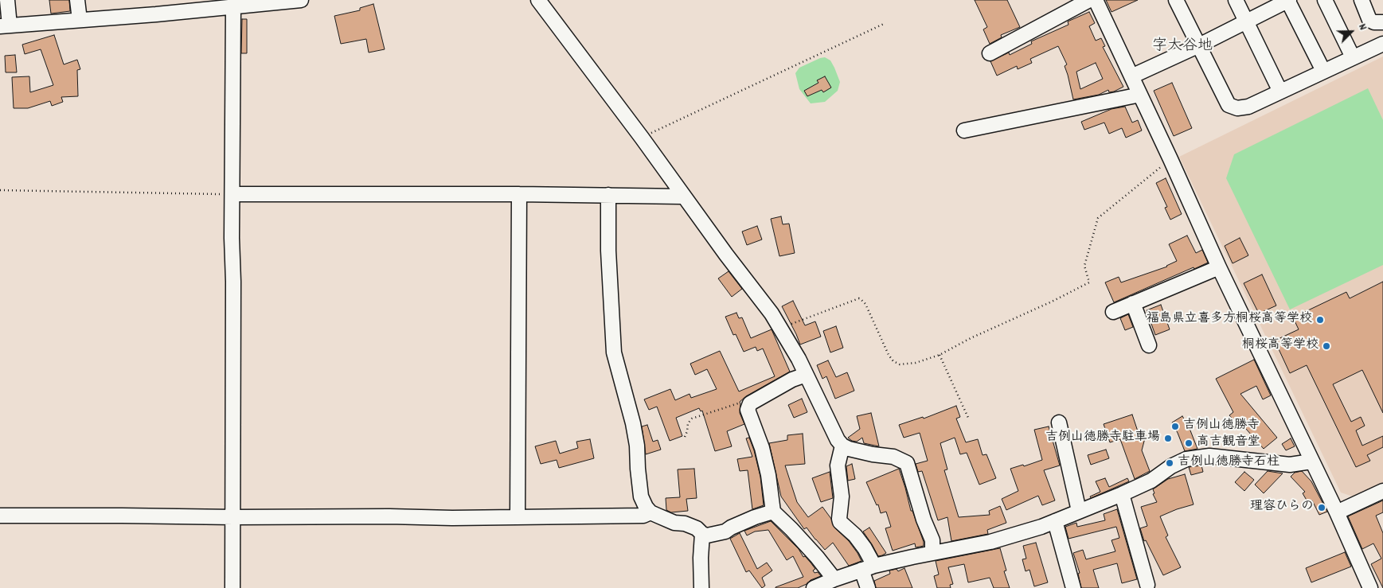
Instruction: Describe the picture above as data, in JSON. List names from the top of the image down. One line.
{"districts":["字大谷地"],"places":["福島県立喜多方桐桜高等学校","桐桜高等学校","吉例山徳勝寺","吉例山徳勝寺駐車場","高吉観音堂","吉例山徳勝寺石柱","理容ひらの"],"north":"top right"}
